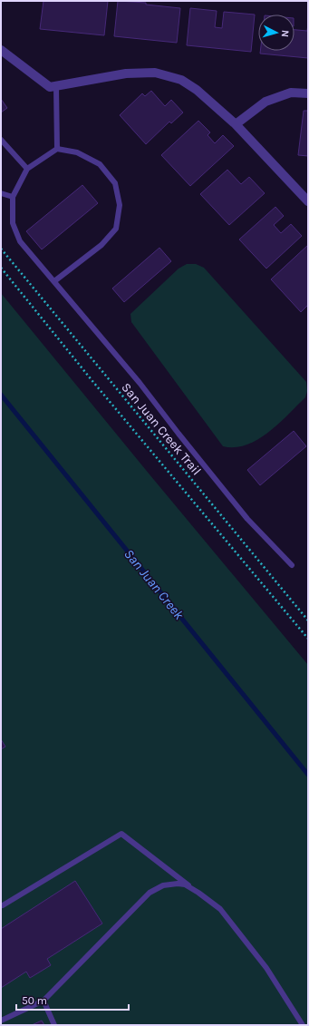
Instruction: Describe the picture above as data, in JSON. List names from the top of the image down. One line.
{"streets":{"path":["San Juan Creek Trail"]},"water":["San Juan Creek"],"scale_bar":"50 m","north":"right"}
